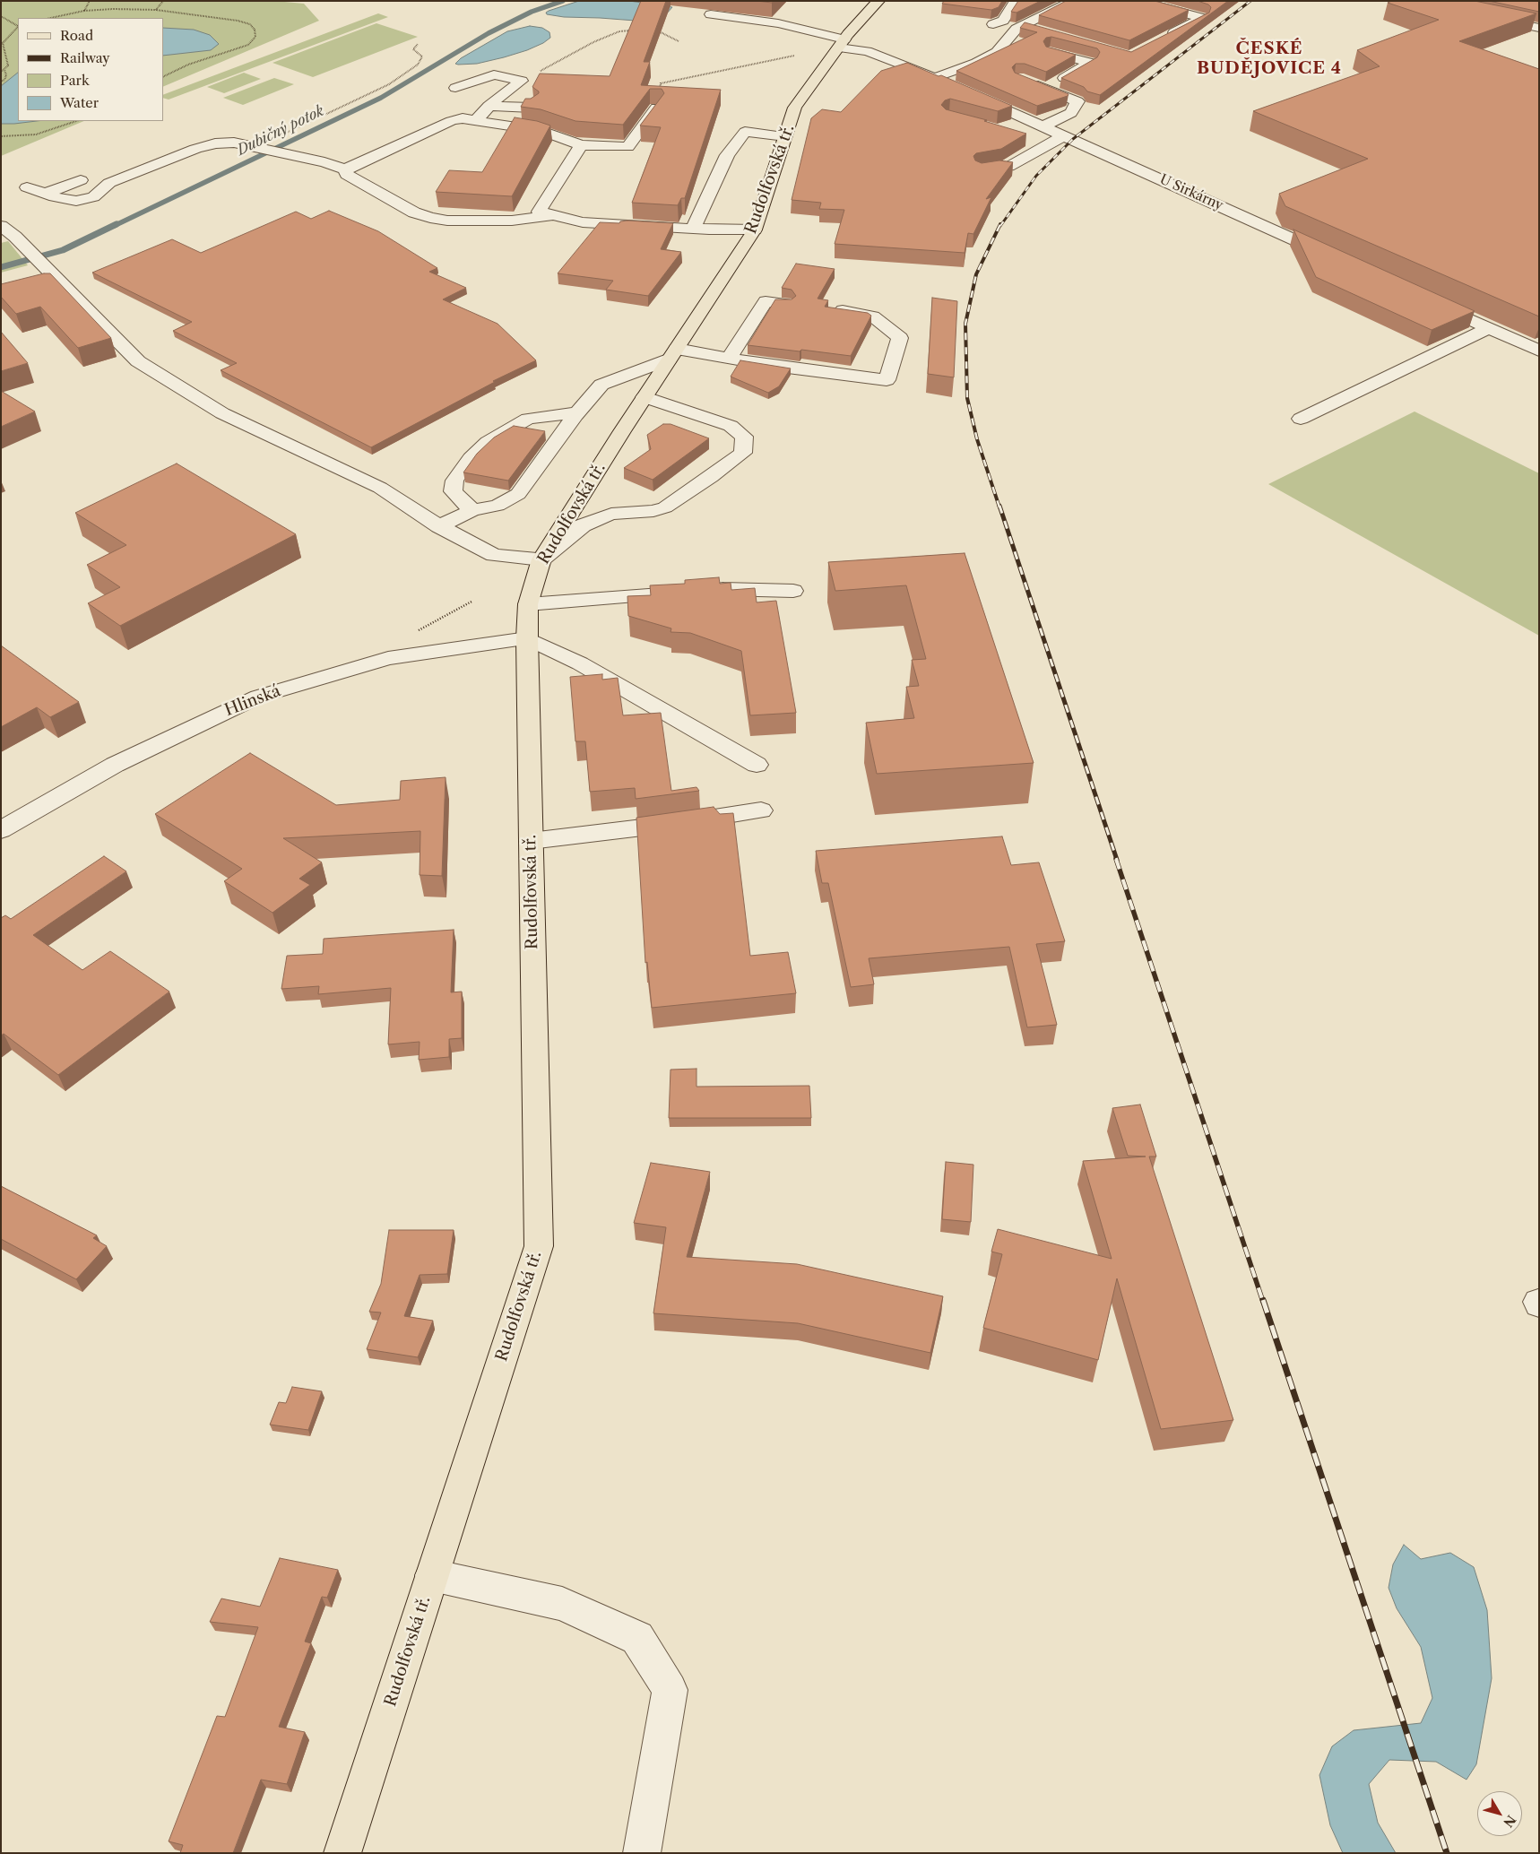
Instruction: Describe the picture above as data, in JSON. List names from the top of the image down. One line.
{"streets":{"main road":["Rudolfovská tř."],"street":["U Sirkárny","Hlinská"]},"crossings":[["Rudolfovská tř.","Hlinská"]],"districts":["ČESKÉ BUDĚJOVICE 4"],"water":["Dubičný potok"],"legend":["Road","Railway","Park","Water"],"north":"bottom right"}
